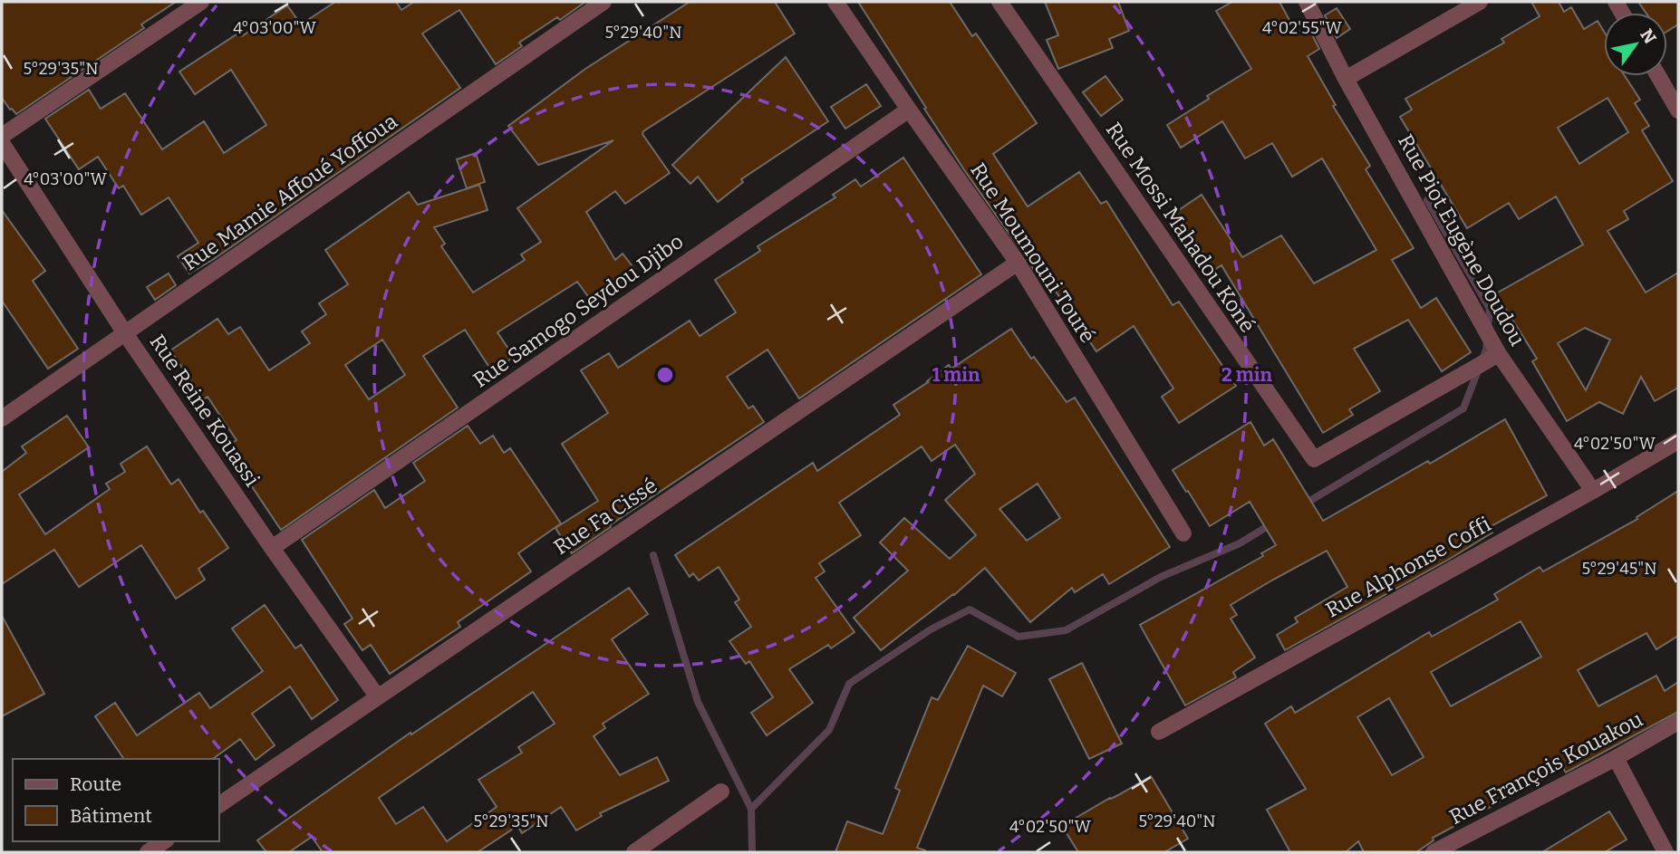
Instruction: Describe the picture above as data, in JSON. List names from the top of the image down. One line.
{"streets":{"street":["Rue Mamie Affoué Yoffoua","Rue Mossi Mahadou Koné","Rue Piot Eugène Doudou","Rue Moumouni Touré","Rue Samogo Seydou Djibo","Rue Reine Kouassi","Rue Fa Cissé","Rue Alphonse Coffi","Rue François Kouakou"]},"crossings":[["Rue Mamie Affoué Yoffoua","Rue Reine Kouassi"],["Rue Mossi Mahadou Koné","Rue Piot Eugène Doudou"],["Rue Piot Eugène Doudou","Rue Alphonse Coffi"],["Rue Moumouni Touré","Rue Samogo Seydou Djibo"],["Rue Moumouni Touré","Rue Fa Cissé"],["Rue Samogo Seydou Djibo","Rue Reine Kouassi"],["Rue Reine Kouassi","Rue Fa Cissé"]],"legend":["Route","Bâtiment"],"north":"top right","coordinates":["4°03'00\"W","4°02'55\"W","5°29'40\"N","5°29'35\"N","4°02'50\"W","5°29'45\"N"],"rings":["1 min","2 min"]}
